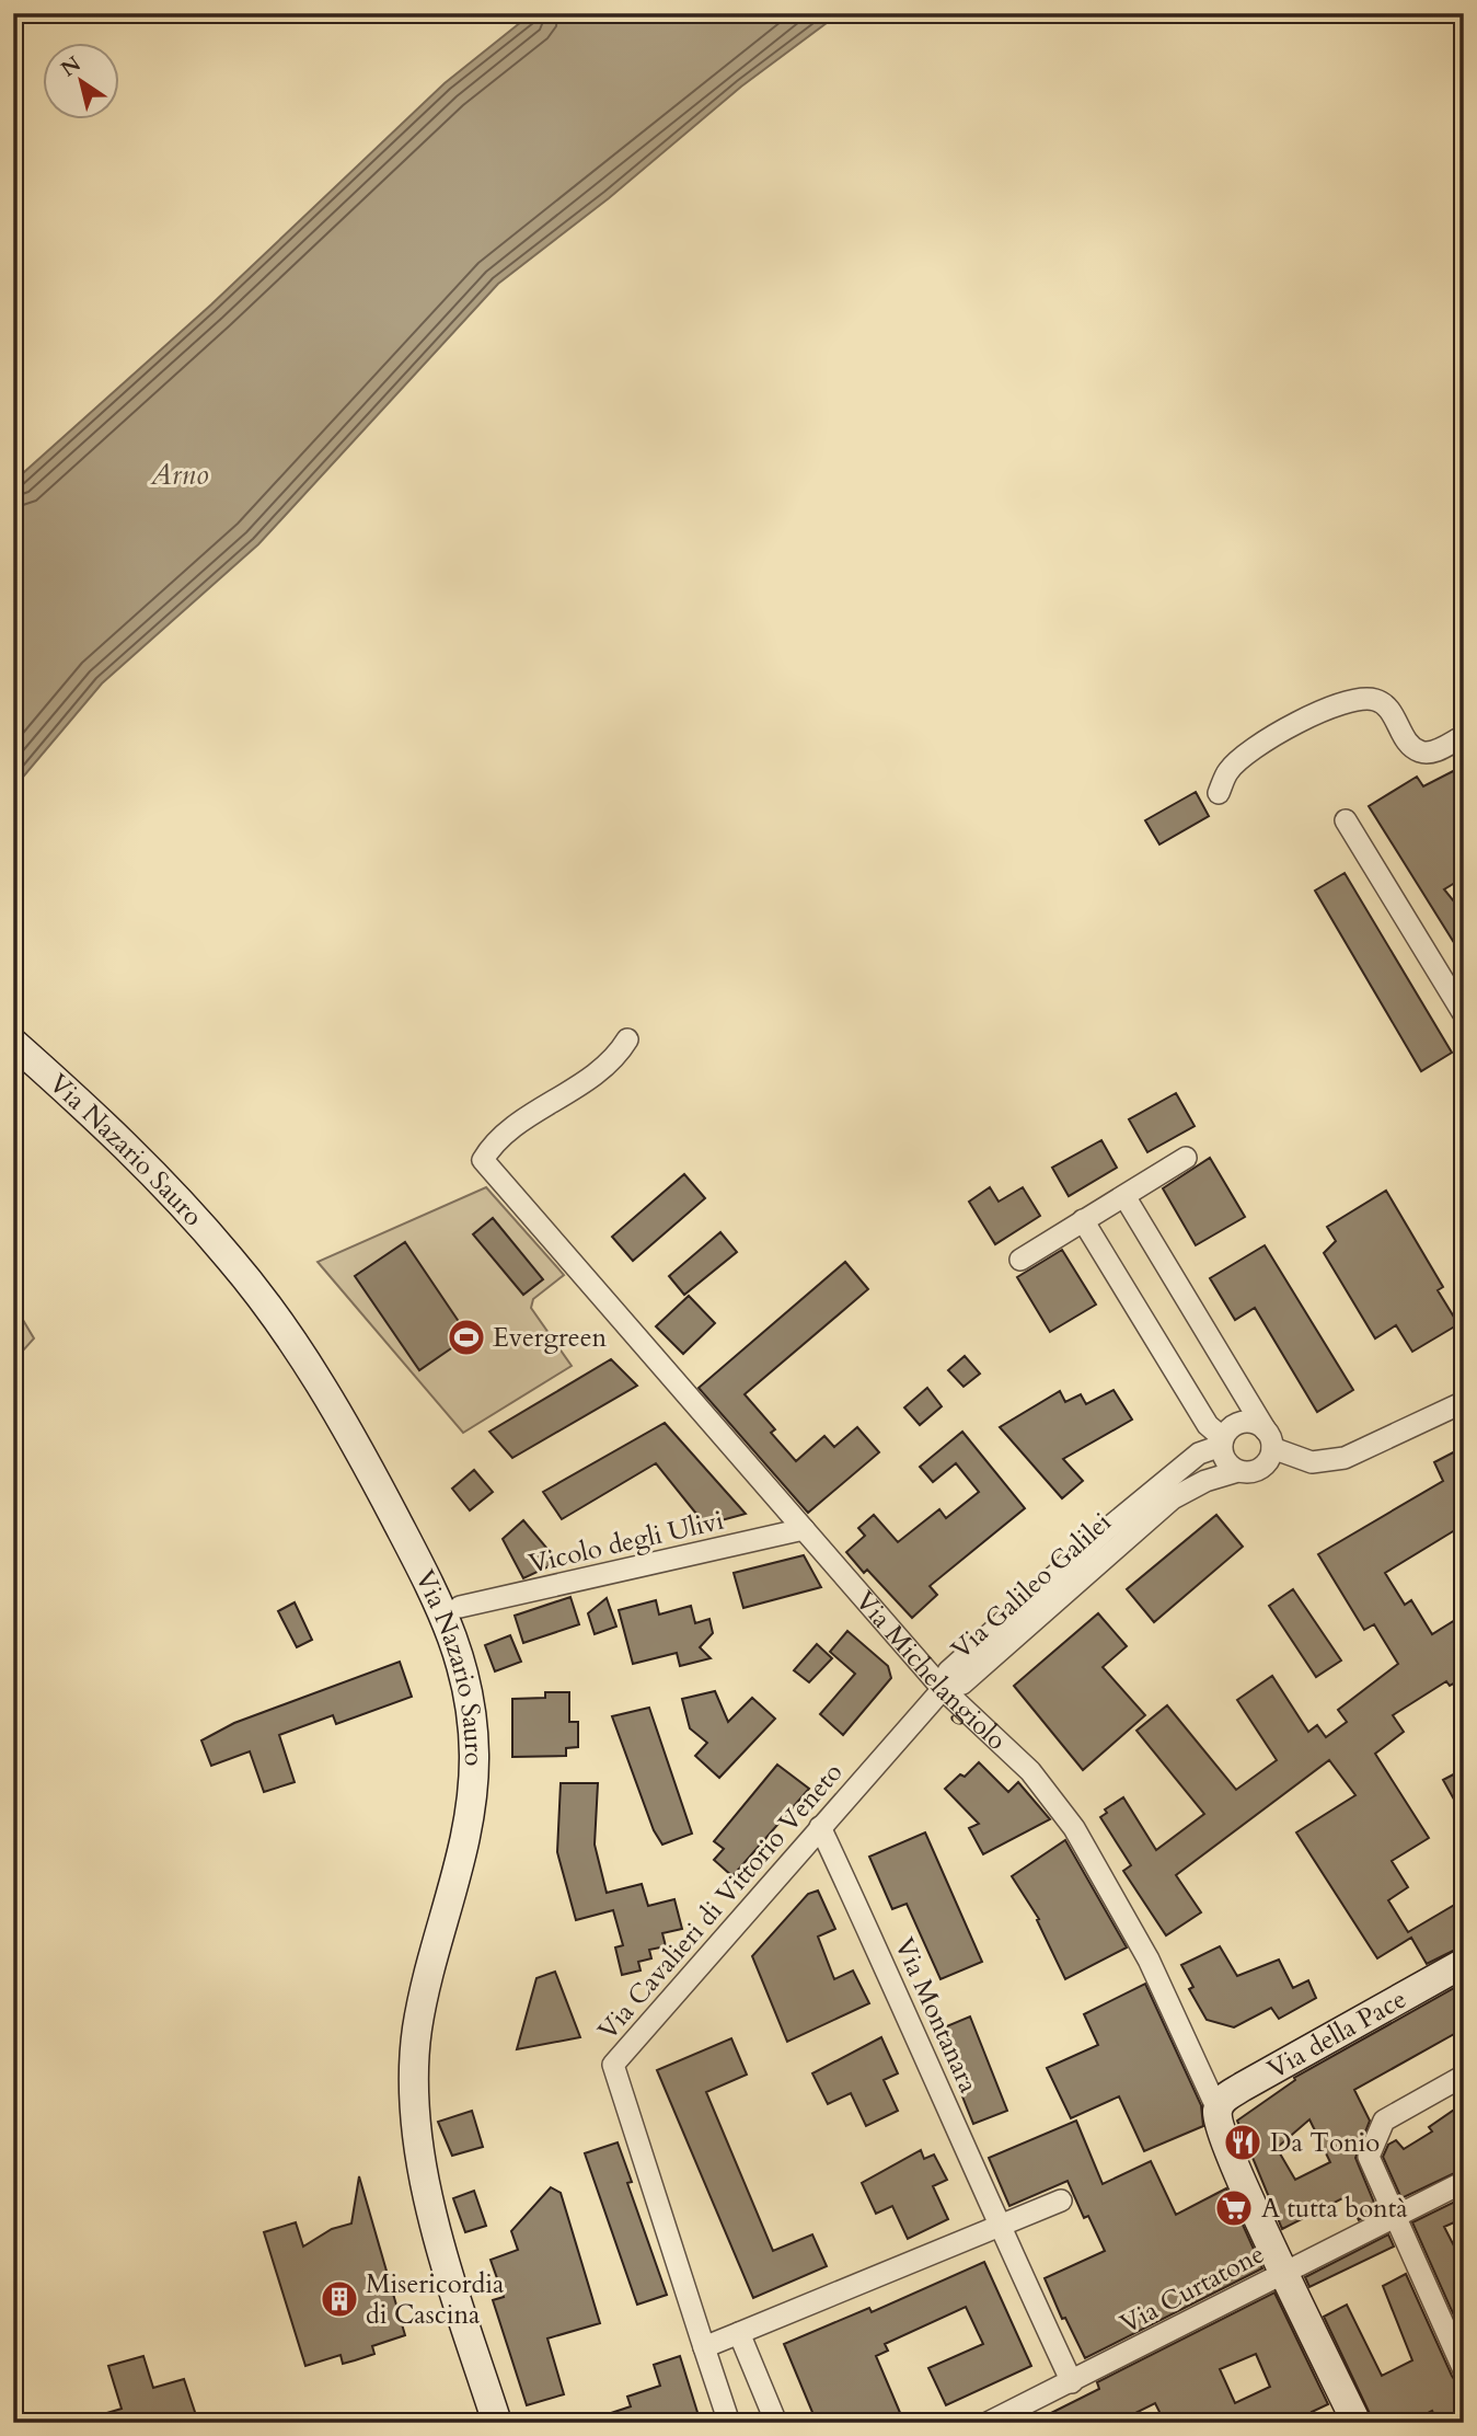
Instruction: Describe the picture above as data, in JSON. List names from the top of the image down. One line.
{"streets":{"main road":["Via Nazario Sauro","Via Michelangiolo","Via della Pace"],"street":["Vicolo degli Ulivi","Via Galileo Galilei","Via Cavalieri di Vittorio Veneto","Via Montanara","Via Curtatone"]},"crossings":[["Vicolo degli Ulivi","Via Michelangiolo"],["Via Galileo Galilei","Via Michelangiolo"],["Via Galileo Galilei","Via Cavalieri di Vittorio Veneto"],["Via Michelangiolo","Via Cavalieri di Vittorio Veneto"],["Via Michelangiolo","Via della Pace"],["Via Michelangiolo","Via Curtatone"],["Via Cavalieri di Vittorio Veneto","Via Montanara"],["Via Montanara","Via Curtatone"]],"water":["Arno"],"places":{"sports":["Evergreen"],"restaurant":["Da Tonio"],"supermarket":["A tutta bontà"],"building":["Misericordia di Cascina"]},"north":"top left"}
